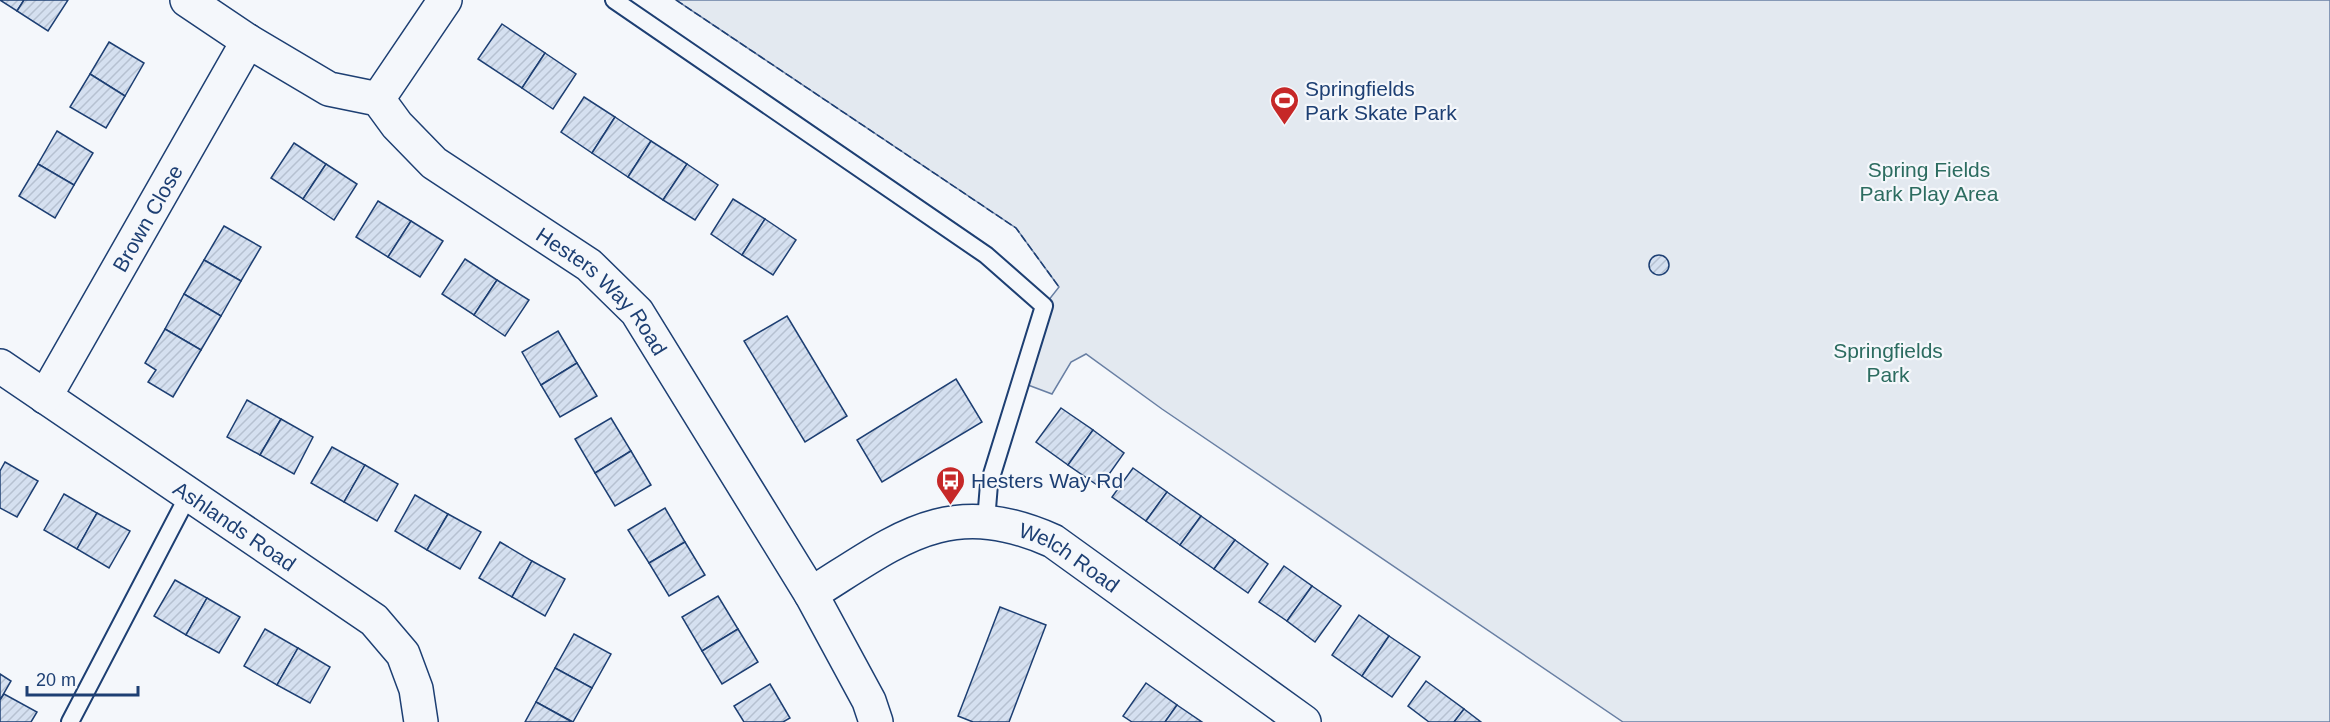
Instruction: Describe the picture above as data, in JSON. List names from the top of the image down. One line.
{"streets":{"street":["Brown Close","Hesters Way Road","Ashlands Road","Welch Road"]},"crossings":[["Brown Close","Ashlands Road"],["Hesters Way Road","Welch Road"]],"parks":["Spring Fields Park Play Area","Springfields Park"],"places":{"sports":["Springfields Park Skate Park"],"bus stop":["Hesters Way Rd"]},"scale_bar":"20 m"}
